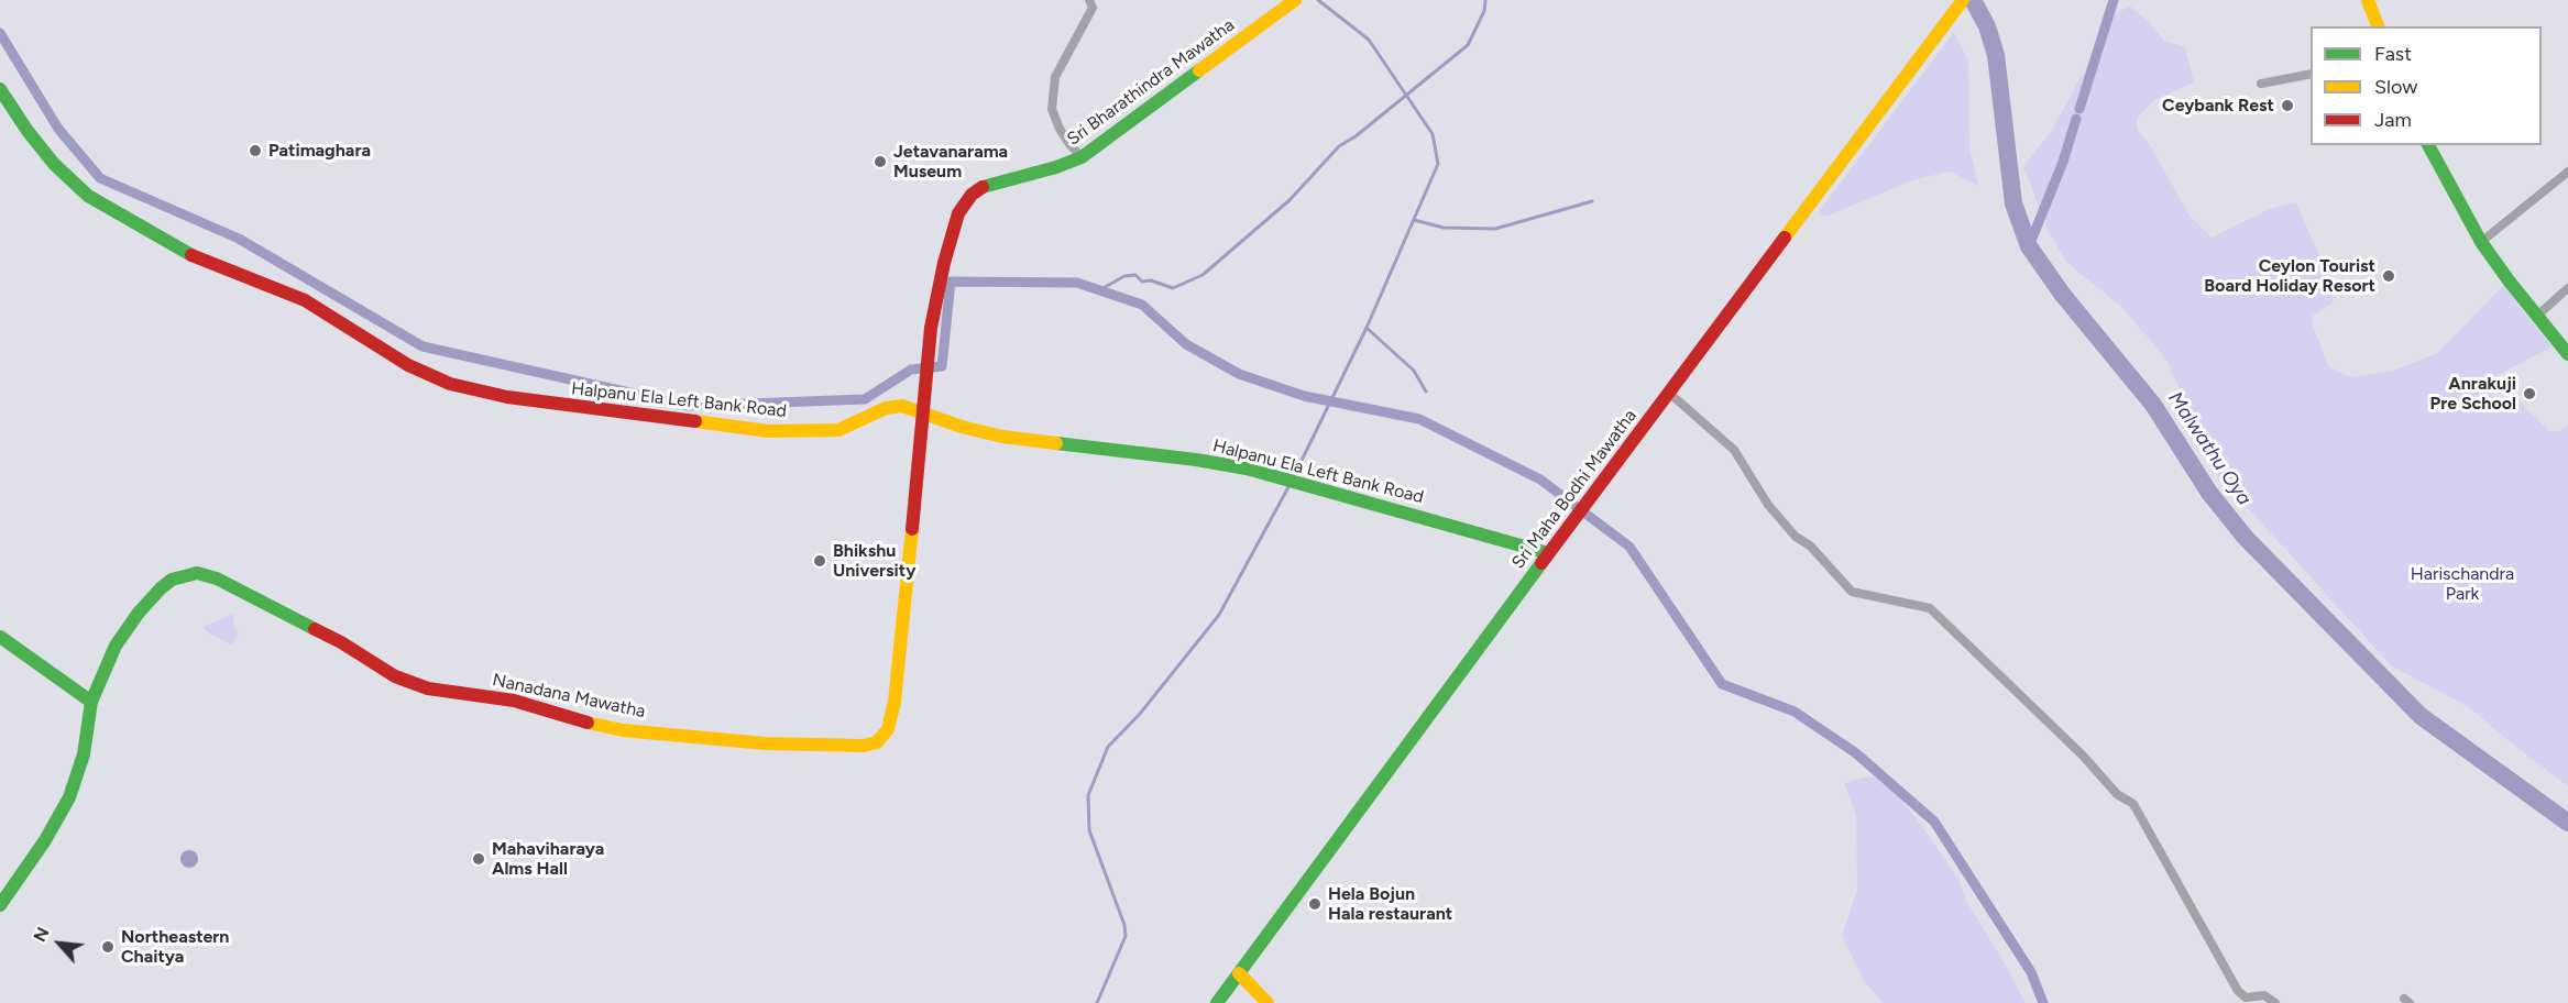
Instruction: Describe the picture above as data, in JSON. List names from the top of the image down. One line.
{"streets":{"main road":["Sri Bharathindra Mawatha","Halpanu Ela Left Bank Road","Sri Maha Bodhi Mawatha","Nanadana Mawatha"]},"crossings":[["Sri Bharathindra Mawatha","Halpanu Ela Left Bank Road"],["Sri Bharathindra Mawatha","Nanadana Mawatha"],["Halpanu Ela Left Bank Road","Sri Maha Bodhi Mawatha"],["Halpanu Ela Left Bank Road","Nanadana Mawatha"]],"water":["Malwathu Oya"],"parks":["Harischandra Park"],"places":["Ceybank Rest","Patimaghara","Jetavanarama Museum","Ceylon Tourist Board Holiday Resort","Anrakuji Pre School","Bhikshu University","Mahaviharaya Alms Hall","Hela Bojun Hala restaurant","Northeastern Chaitya"],"legend":["Fast","Slow","Jam"],"north":"top left"}
